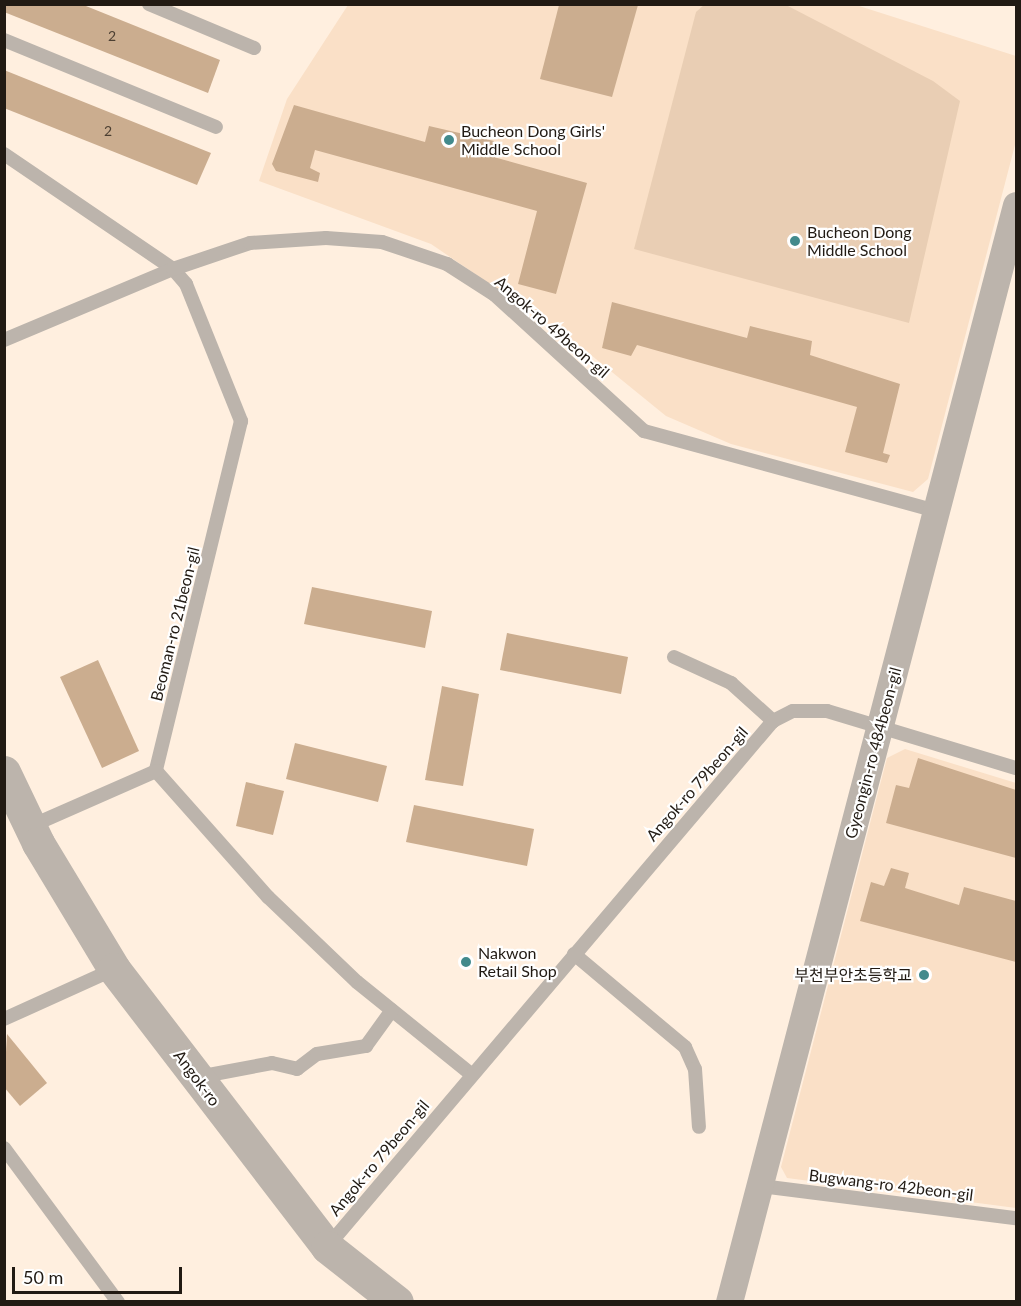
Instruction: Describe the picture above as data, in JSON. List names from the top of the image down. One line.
{"streets":{"street":["Gyeongin-ro 484beon-gil","Angok-ro"],"lane":["Angok-ro 49beon-gil","Beoman-ro 21beon-gil","Angok-ro 79beon-gil","Bugwang-ro 42beon-gil"]},"crossings":[["Angok-ro 49beon-gil","Beoman-ro 21beon-gil"],["Angok-ro 49beon-gil","Gyeongin-ro 484beon-gil"],["Gyeongin-ro 484beon-gil","Angok-ro 79beon-gil"],["Gyeongin-ro 484beon-gil","Bugwang-ro 42beon-gil"],["Angok-ro 79beon-gil","Angok-ro"]],"places":["Bucheon Dong Girls' Middle School","Bucheon Dong Middle School","Nakwon Retail Shop","부천부안초등학교"],"house_numbers":["2","2"],"scale_bar":"50 m"}
